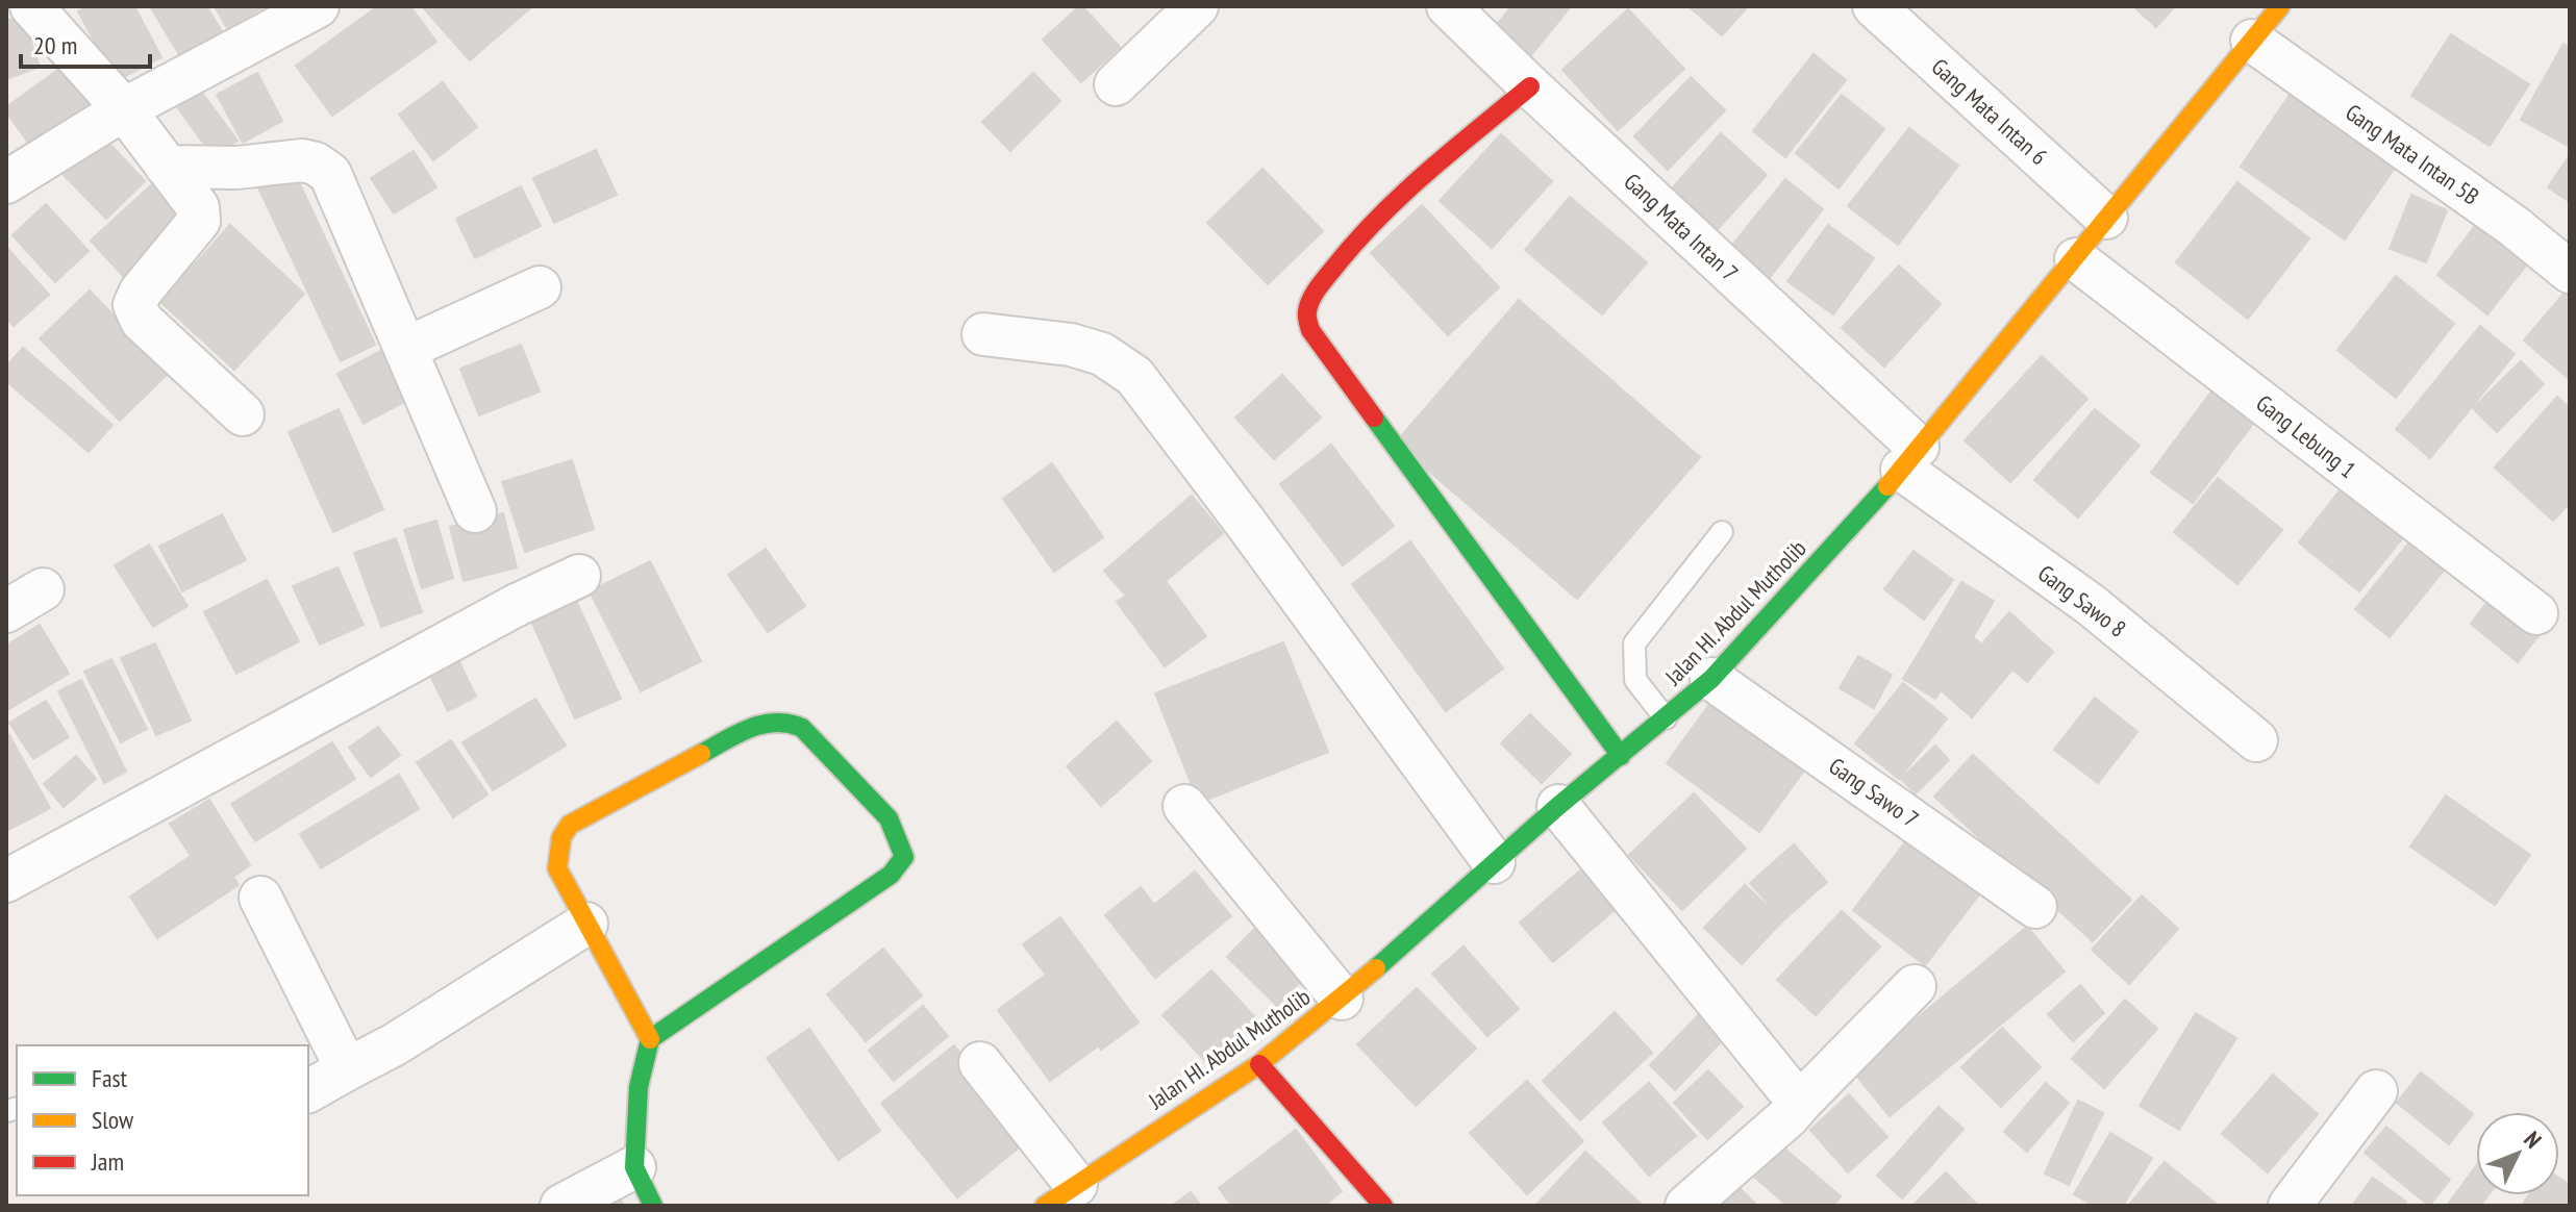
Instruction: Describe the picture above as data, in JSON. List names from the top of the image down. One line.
{"streets":{"street":["Gang Mata Intan 6","Gang Mata Intan 5B","Gang Mata Intan 7","Gang Lebung 1","Gang Sawo 8","Jalan HI. Abdul Mutholib","Gang Sawo 7"]},"crossings":[["Gang Mata Intan 6","Jalan HI. Abdul Mutholib"],["Gang Mata Intan 5B","Jalan HI. Abdul Mutholib"],["Gang Mata Intan 7","Gang Sawo 8"],["Gang Mata Intan 7","Jalan HI. Abdul Mutholib"],["Gang Lebung 1","Jalan HI. Abdul Mutholib"],["Gang Sawo 8","Jalan HI. Abdul Mutholib"],["Jalan HI. Abdul Mutholib","Gang Sawo 7"]],"legend":["Fast","Slow","Jam"],"scale_bar":"20 m","north":"top right"}
